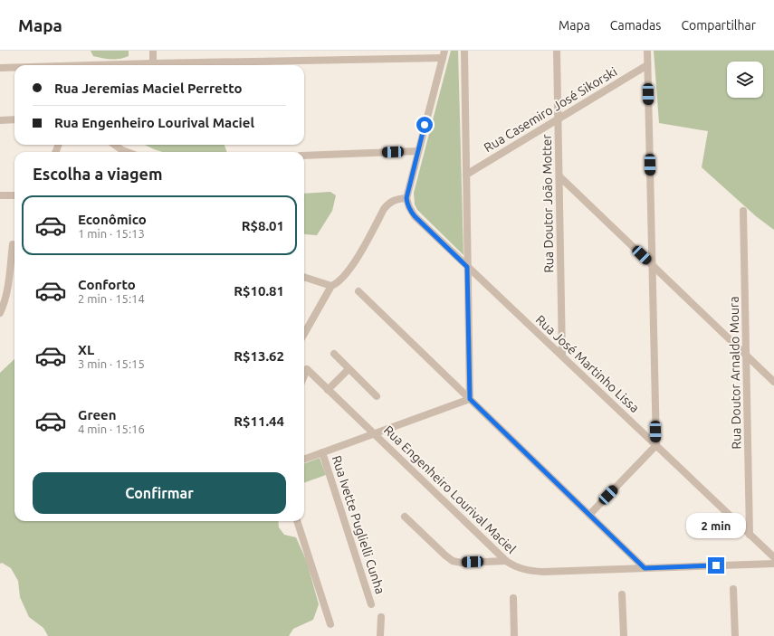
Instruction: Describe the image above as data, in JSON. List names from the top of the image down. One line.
{"streets":{"street":["Rua Casemiro José Sikorski","Rua Doutor João Motter","Rua José Martinho Lissa","Rua Doutor Arnaldo Moura","Rua Engenheiro Lourival Maciel","Rua Ivette Puglielli Cunha"]},"crossings":[["Rua Casemiro José Sikorski","Rua Doutor João Motter"],["Rua Doutor João Motter","Rua José Martinho Lissa"],["Rua José Martinho Lissa","Rua Doutor Arnaldo Moura"]],"page":{"header":"Mapa","nav":["Mapa","Camadas","Compartilhar"],"banner":["Rua Jeremias Maciel Perretto","Rua Engenheiro Lourival Maciel"],"heading":"Escolha a viagem","list":[{"name":"Econômico","note":"1 min · 15:13","value":"R$8.01"},{"name":"Conforto","note":"2 min · 15:14","value":"R$10.81"},{"name":"XL","note":"3 min · 15:15","value":"R$13.62"},{"name":"Green","note":"4 min · 15:16","value":"R$11.44"}],"buttons":"Confirmar","bubble":"2 min"}}
